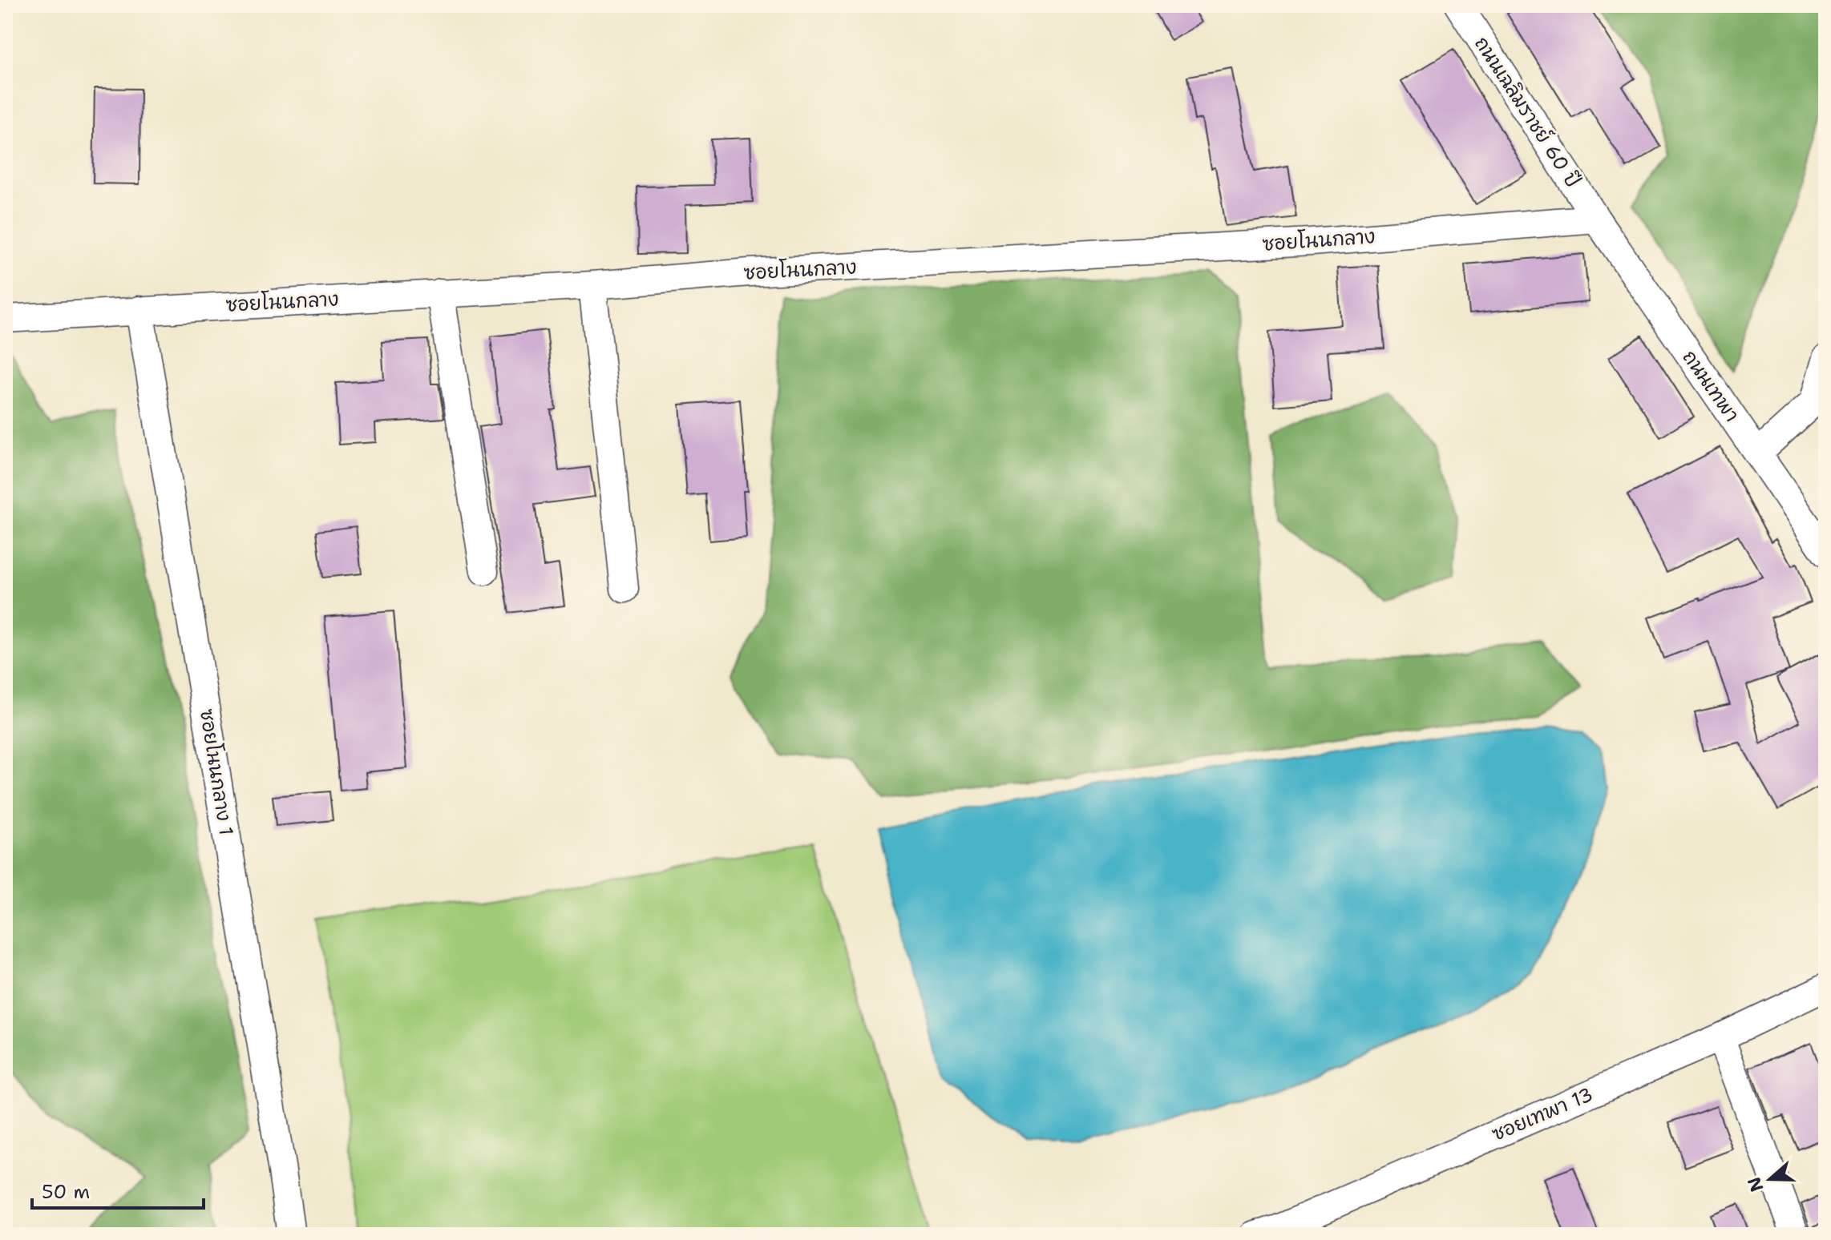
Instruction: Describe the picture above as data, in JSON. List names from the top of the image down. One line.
{"streets":{"street":["ถนนเฉลิมราชย์ 60 ปี","ซอยโนนกลาง","ถนนเทพา","ซอยโนนกลาง 1","ซอยเทพา 13"]},"crossings":[["ถนนเฉลิมราชย์ 60 ปี","ซอยโนนกลาง"],["ถนนเฉลิมราชย์ 60 ปี","ถนนเทพา"],["ซอยโนนกลาง","ถนนเทพา"],["ซอยโนนกลาง","ซอยโนนกลาง 1"]],"scale_bar":"50 m","north":"left"}
